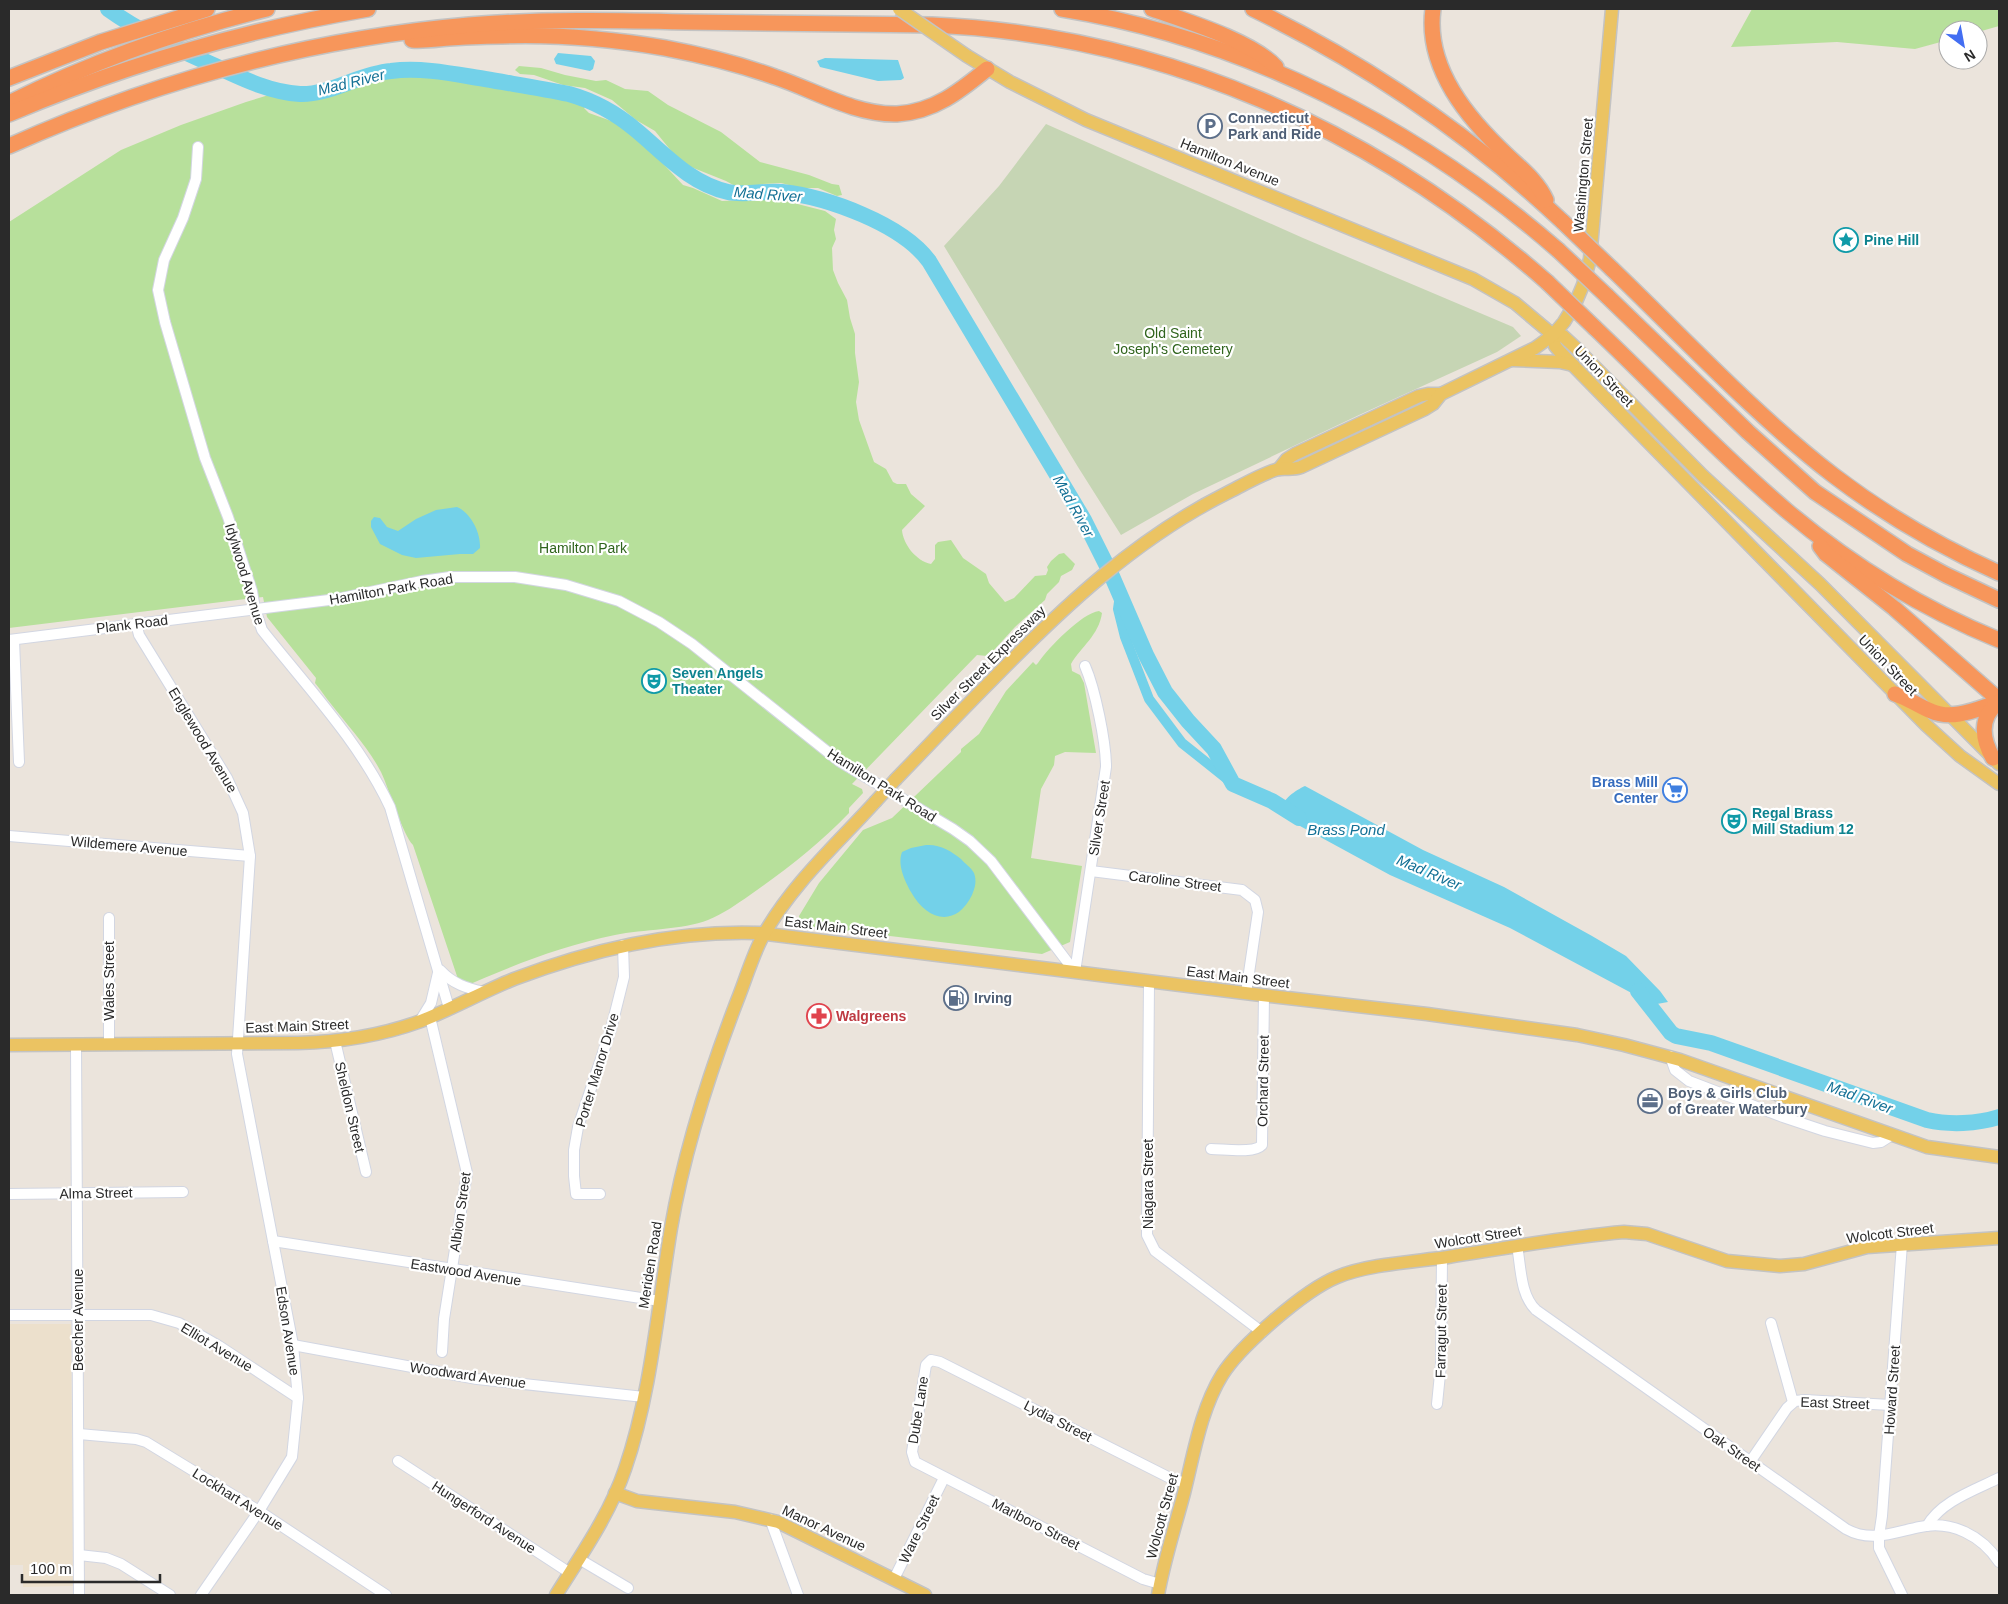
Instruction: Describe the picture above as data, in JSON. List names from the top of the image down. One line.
{"streets":{"main road":["Hamilton Avenue","Washington Street","Union Street","Silver Street Expressway","East Main Street","Wolcott Street","Meriden Road","Manor Avenue"],"street":["Idylwood Avenue","Hamilton Park Road","Plank Road","Englewood Avenue","Silver Street","Wildemere Avenue","Caroline Street","Wales Street","Porter Manor Drive","Orchard Street","Sheldon Street","Niagara Street","Alma Street","Albion Street","Eastwood Avenue","Beecher Avenue","Edson Avenue","Farragut Street","Elliot Avenue","Woodward Avenue","Howard Street","East Street","Dube Lane","Lydia Street","Oak Street","Lockhart Avenue","Hungerford Avenue","Marlboro Street","Ware Street"]},"crossings":[["Hamilton Avenue","Washington Street"],["Hamilton Avenue","Union Street"],["Hamilton Avenue","Silver Street Expressway"],["Washington Street","Union Street"],["Washington Street","Silver Street Expressway"],["Union Street","Silver Street Expressway"],["Idylwood Avenue","Hamilton Park Road"],["Idylwood Avenue","Plank Road"],["Idylwood Avenue","East Main Street"],["Hamilton Park Road","Plank Road"],["Hamilton Park Road","Silver Street"],["Hamilton Park Road","East Main Street"],["Plank Road","Englewood Avenue"],["Silver Street Expressway","East Main Street"],["Silver Street Expressway","Meriden Road"],["Englewood Avenue","Wildemere Avenue"],["Englewood Avenue","East Main Street"],["Englewood Avenue","Edson Avenue"],["Silver Street","Caroline Street"],["Silver Street","East Main Street"],["Caroline Street","East Main Street"],["East Main Street","Wales Street"],["East Main Street","Porter Manor Drive"],["East Main Street","Orchard Street"],["East Main Street","Sheldon Street"],["East Main Street","Niagara Street"],["East Main Street","Albion Street"],["East Main Street","Meriden Road"],["East Main Street","Beecher Avenue"],["East Main Street","Edson Avenue"],["Niagara Street","Wolcott Street"],["Alma Street","Beecher Avenue"],["Albion Street","Eastwood Avenue"],["Wolcott Street","Farragut Street"],["Wolcott Street","Howard Street"],["Wolcott Street","Lydia Street"],["Wolcott Street","Oak Street"],["Wolcott Street","Marlboro Street"],["Meriden Road","Eastwood Avenue"],["Meriden Road","Woodward Avenue"],["Meriden Road","Hungerford Avenue"],["Meriden Road","Manor Avenue"],["Eastwood Avenue","Edson Avenue"],["Beecher Avenue","Elliot Avenue"],["Beecher Avenue","Lockhart Avenue"],["Edson Avenue","Elliot Avenue"],["Edson Avenue","Woodward Avenue"],["Edson Avenue","Lockhart Avenue"],["Howard Street","East Street"],["Howard Street","Oak Street"],["East Street","Oak Street"],["Dube Lane","Lydia Street"],["Dube Lane","Marlboro Street"],["Marlboro Street","Ware Street"],["Manor Avenue","Ware Street"]],"water":["Mad River","Brass Pond"],"parks":["Old Saint Joseph's Cemetery","Hamilton Park"],"places":{"parking":["Connecticut Park and Ride"],"place":["Pine Hill"],"theatre":["Seven Angels Theater","Regal Brass Mill Stadium 12"],"supermarket":["Brass Mill Center"],"fuel station":["Irving"],"pharmacy":["Walgreens"],"office":["Boys & Girls Club of Greater Waterbury"]},"scale_bar":"100 m","north":"bottom right"}
